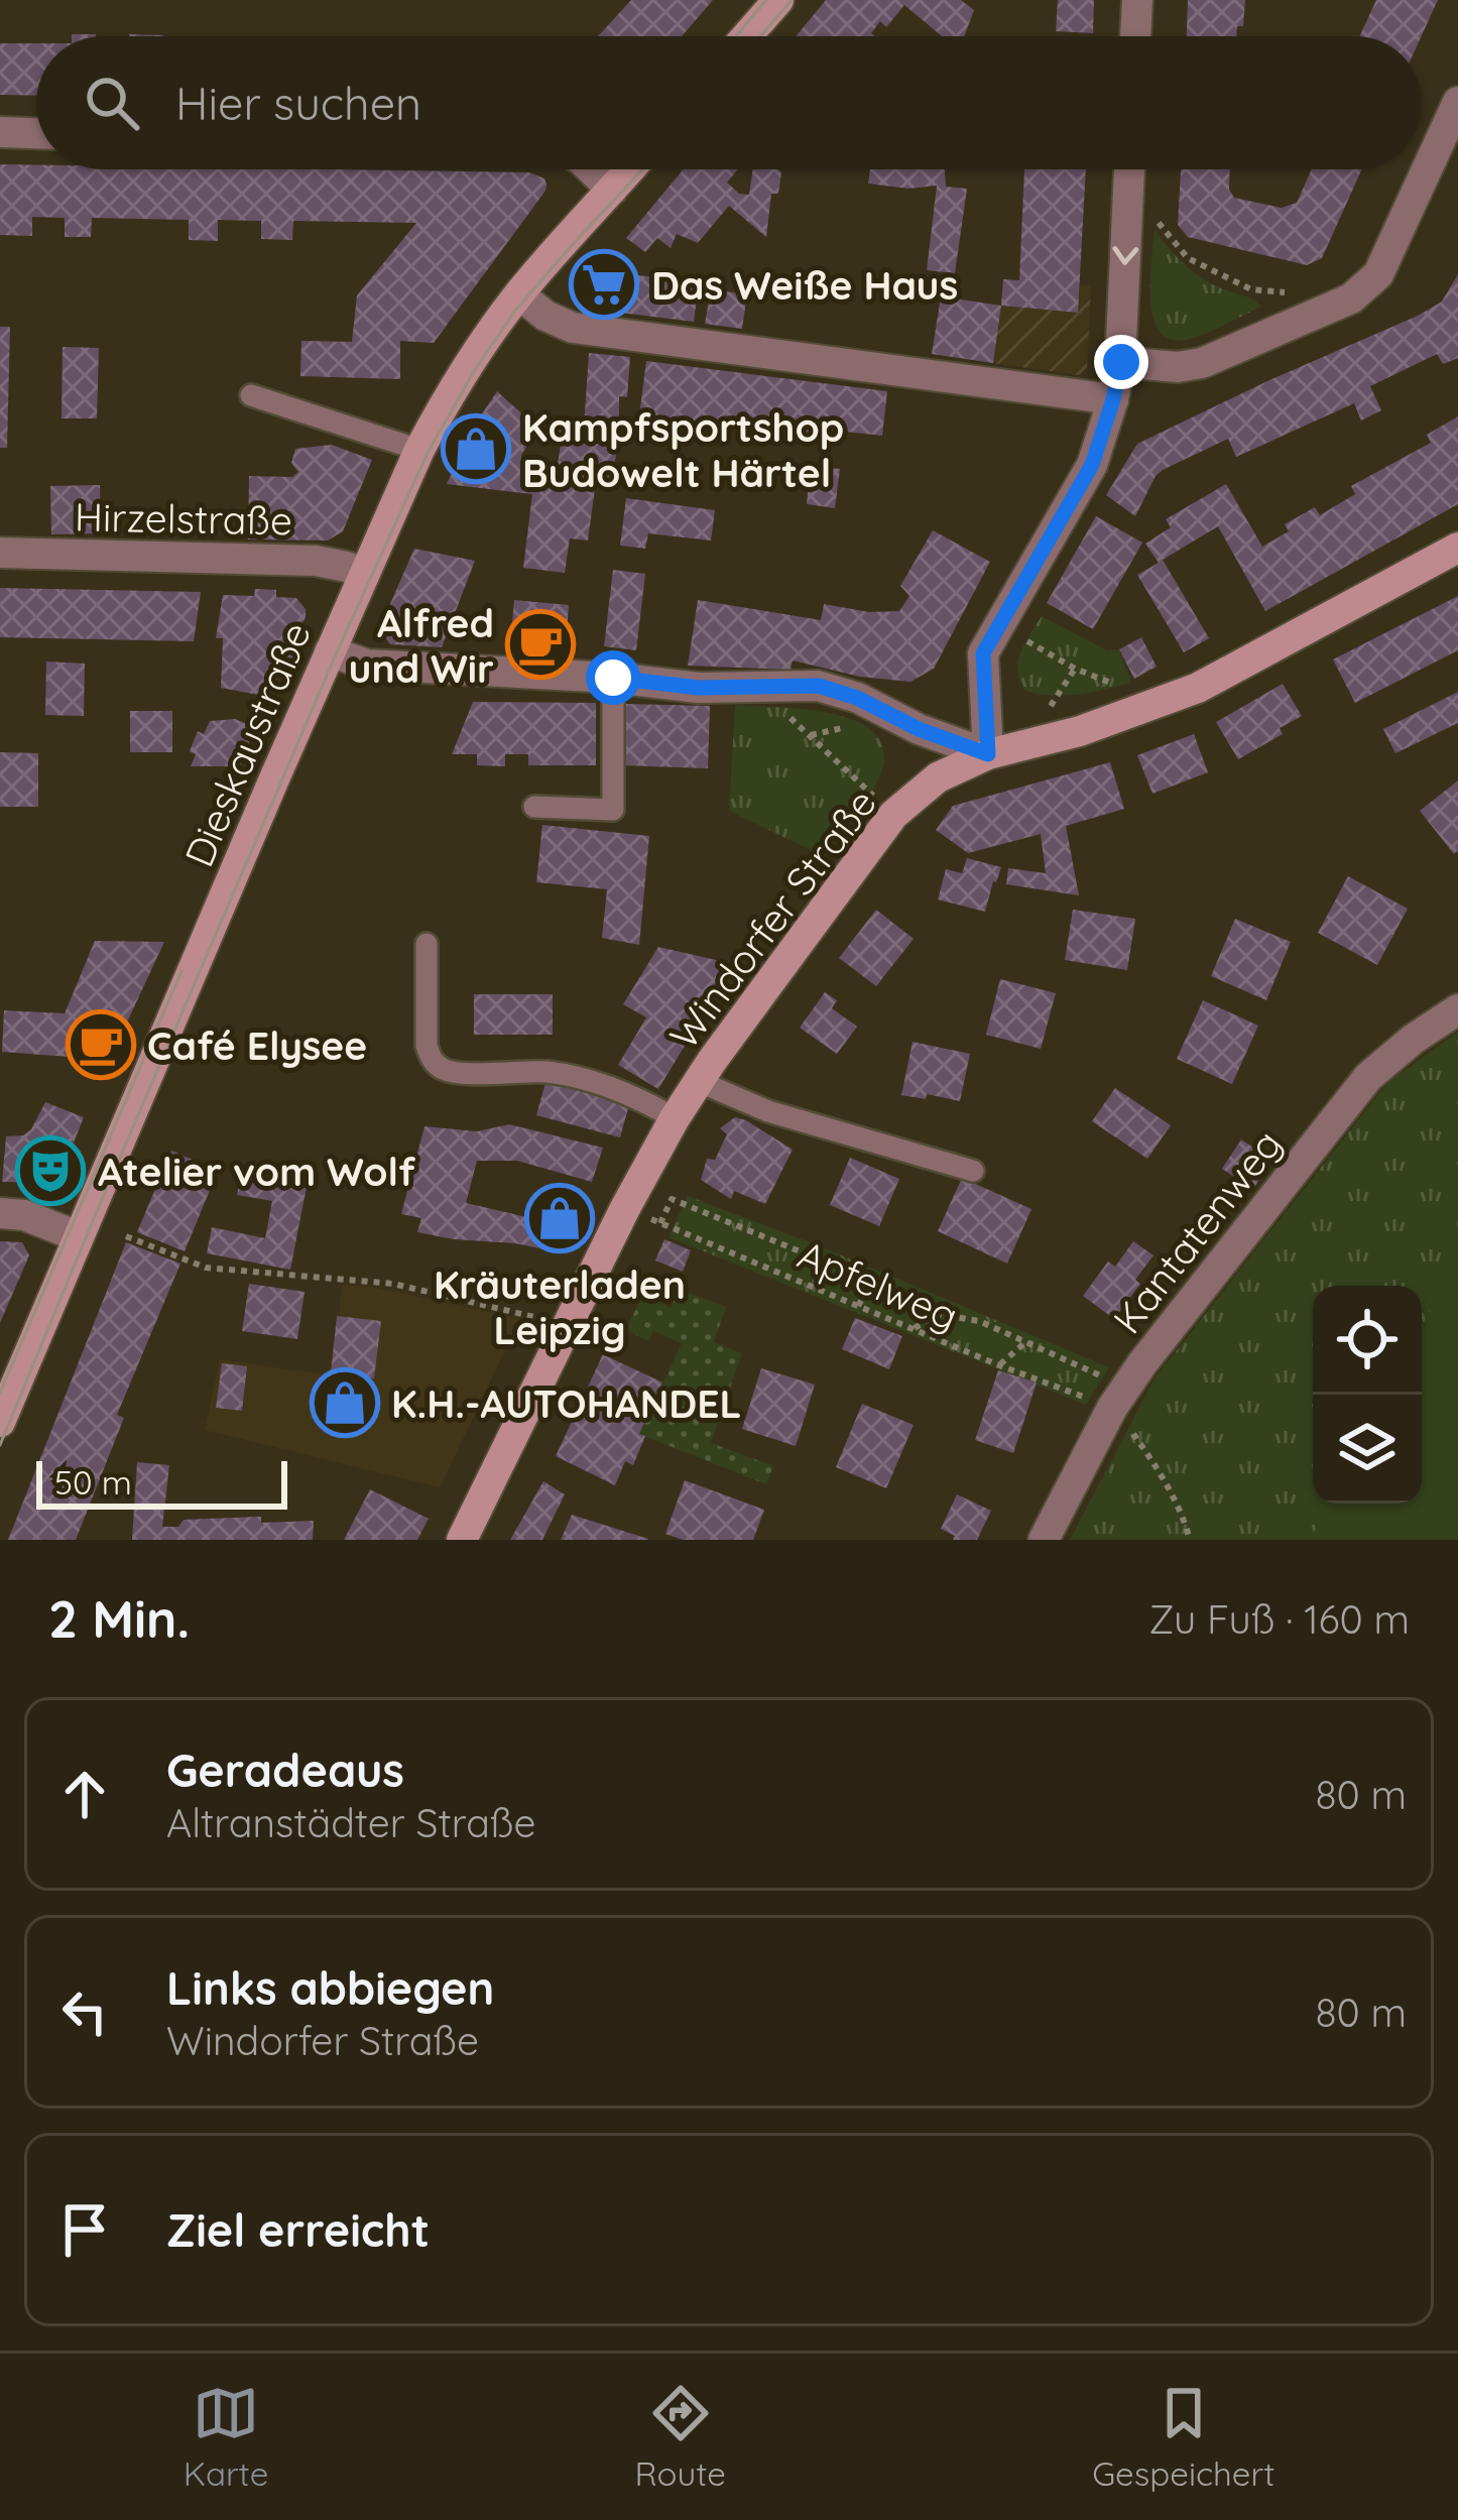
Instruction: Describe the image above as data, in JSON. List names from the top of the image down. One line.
{"streets":{"main road":["Dieskaustraße","Windorfer Straße"],"street":["Hirzelstraße","Kantatenweg"],"path":["Apfelweg"]},"crossings":[["Hirzelstraße","Dieskaustraße"],["Windorfer Straße","Apfelweg"],["Kantatenweg","Apfelweg"]],"places":{"supermarket":["Das Weiße Haus"],"shop":["Kampfsportshop Budowelt Härtel","Kräuterladen Leipzig","K.H.-AUTOHANDEL"],"cafe":["Alfred und Wir","Café Elysee"],"theatre":["Atelier vom Wolf"]},"scale_bar":"50 m","page":{"search":"Hier suchen","scale":"50 m","heading":["2 Min.","Zu Fuß · 160 m"],"list":[["Geradeaus","Altranstädter Straße","80 m"],["Links abbiegen","Windorfer Straße","80 m"],"Ziel erreicht"],"nav":["Karte","Route","Gespeichert"]}}
